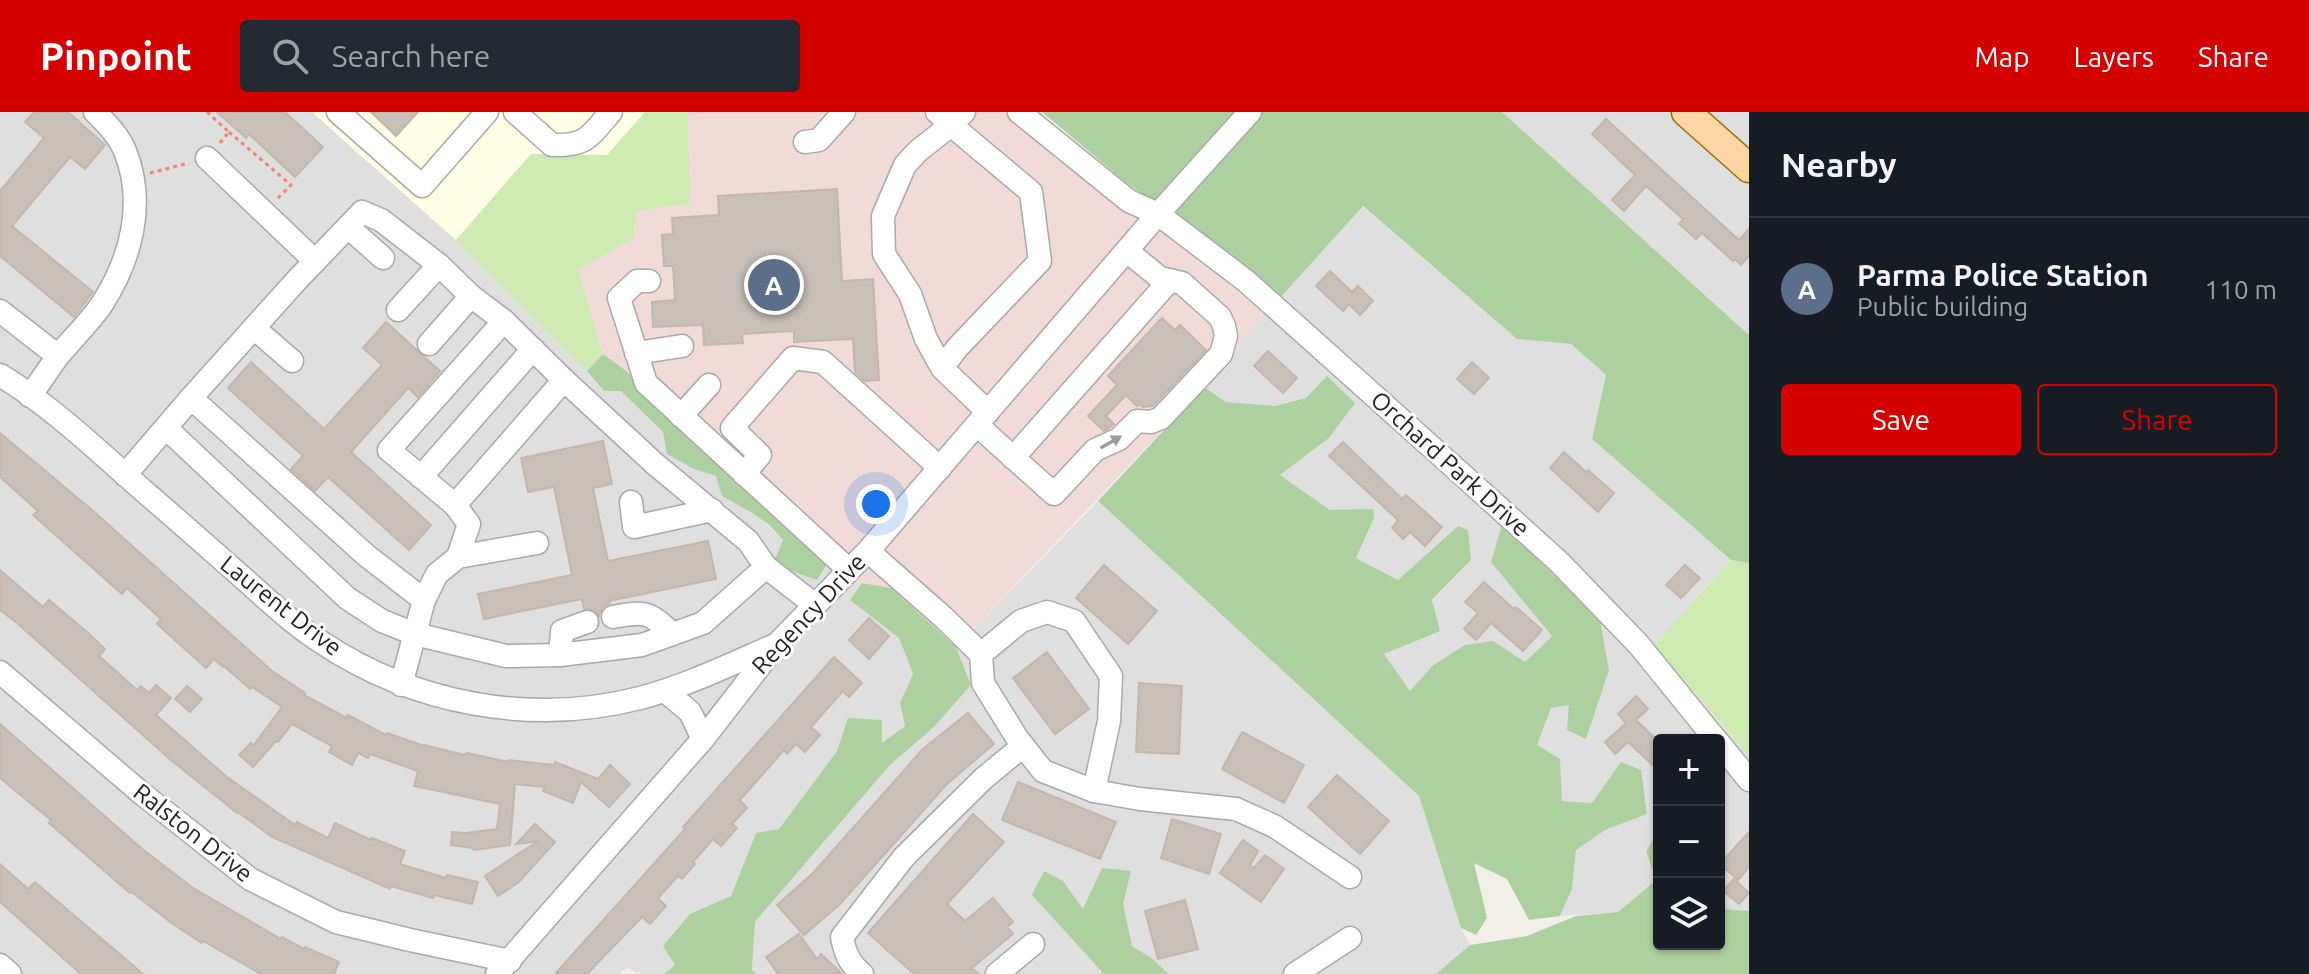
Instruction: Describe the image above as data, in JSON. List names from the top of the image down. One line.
{"streets":{"street":["Orchard Park Drive","Laurent Drive","Regency Drive","Ralston Drive"]},"crossings":[["Orchard Park Drive","Regency Drive"],["Laurent Drive","Regency Drive"],["Regency Drive","Ralston Drive"]],"page":{"header":"Pinpoint","search":"Search here","nav":["Map","Layers","Share"],"heading":"Nearby","list":[{"mark":"A","name":"Parma Police Station","note":"Public building","value":"110 m"}],"pins":"A","buttons":["Save","Share"],"map_buttons":["+","−"]}}
